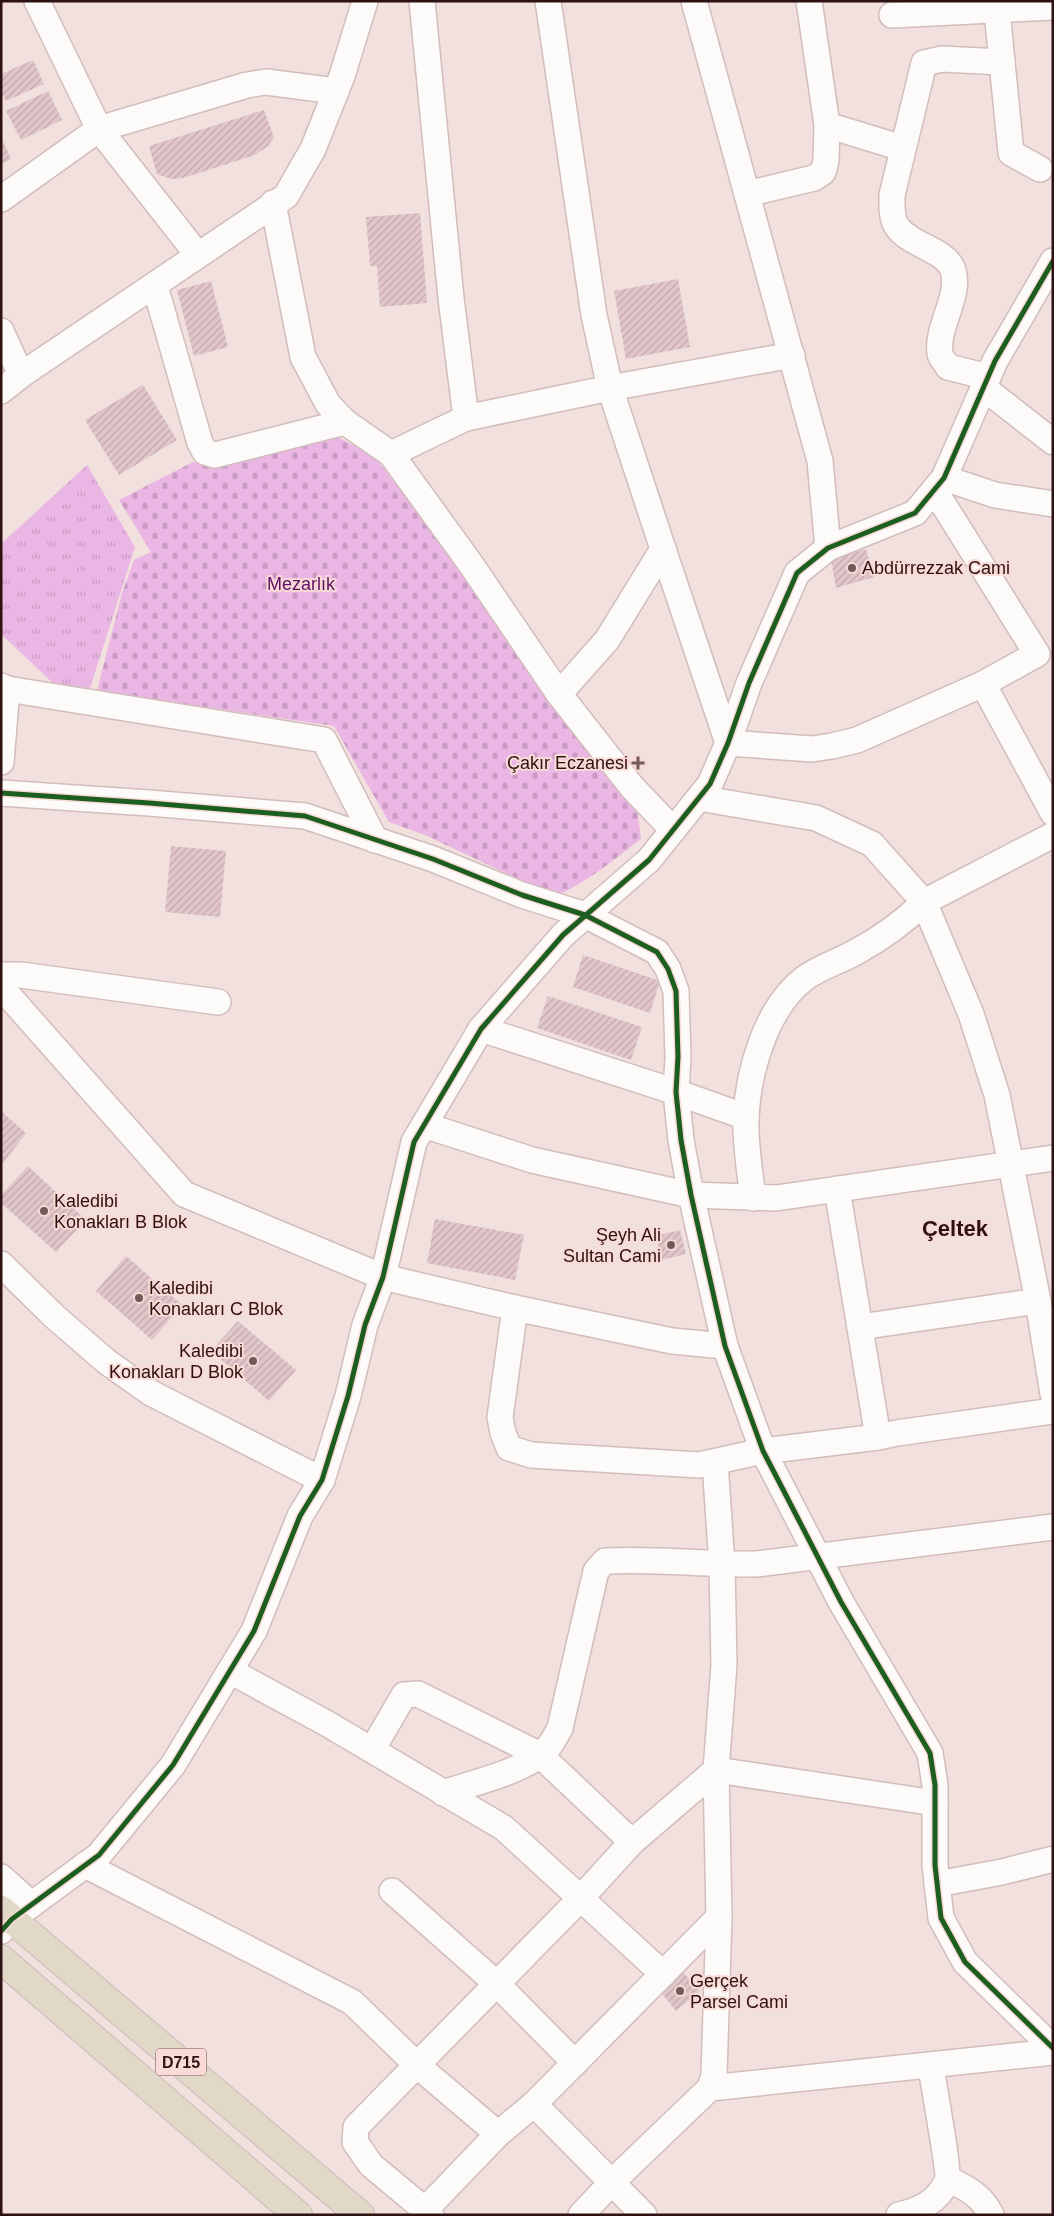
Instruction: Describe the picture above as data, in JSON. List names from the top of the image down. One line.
{"streets":{"highway":["D715"]},"districts":["Çeltek"],"parks":["Mezarlık"],"places":{"other":["Abdürrezzak Cami","Kaledibi Konakları B Blok","Şeyh Ali Sultan Cami","Kaledibi Konakları C Blok","Kaledibi Konakları D Blok","Gerçek Parsel Cami"],"health":["Çakır Eczanesi"]}}
